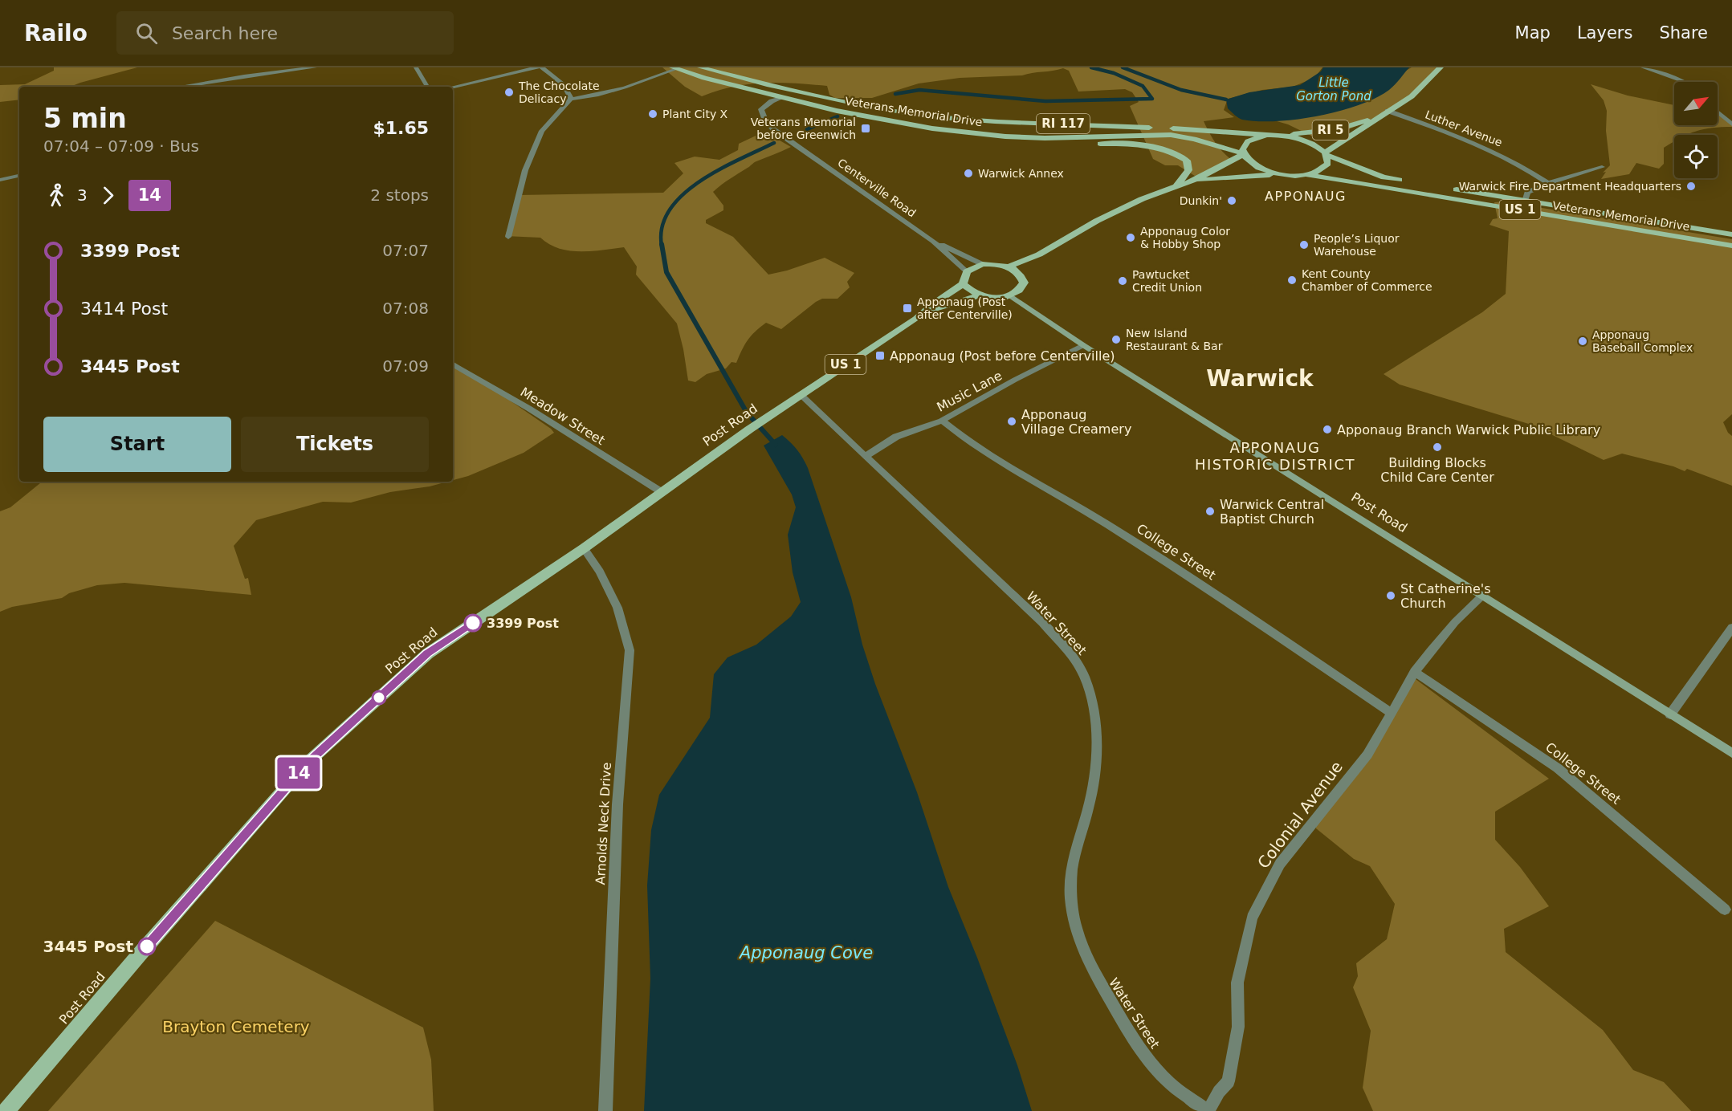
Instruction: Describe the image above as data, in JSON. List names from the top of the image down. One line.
{"streets":{"main road":["Veterans Memorial Drive","RI 117","RI 5","US 1","Post Road"],"street":["Luther Avenue","Centerville Road","Music Lane","Meadow Street","College Street","Water Street","Colonial Avenue","Arnolds Neck Drive"]},"crossings":[["Veterans Memorial Drive","RI 117"],["Veterans Memorial Drive","RI 5"],["Veterans Memorial Drive","Centerville Road"],["Veterans Memorial Drive","US 1"],["RI 117","US 1"],["Luther Avenue","RI 5"],["RI 5","US 1"],["Centerville Road","US 1"],["Centerville Road","Post Road"],["US 1","Post Road"],["Music Lane","Post Road"],["Music Lane","College Street"],["Music Lane","Water Street"],["Meadow Street","Post Road"],["Post Road","Water Street"],["Post Road","Colonial Avenue"],["Post Road","Arnolds Neck Drive"],["College Street","Colonial Avenue"],["Water Street","Colonial Avenue"]],"districts":["APPONAUG","Warwick","APPONAUG HISTORIC DISTRICT"],"water":["Little Gorton Pond","Apponaug Cove"],"parks":["Brayton Cemetery"],"places":{"other":["The Chocolate Delicacy","Plant City X","Warwick Annex","Warwick Fire Department Headquarters","Dunkin'","Apponaug Color & Hobby Shop","People’s Liquor Warehouse","Kent County Chamber of Commerce","Pawtucket Credit Union","New Island Restaurant & Bar","Apponaug Baseball Complex","Apponaug Village Creamery","Apponaug Branch Warwick Public Library","Building Blocks Child Care Center","Warwick Central Baptist Church","St Catherine's Church","3399 Post","3445 Post"],"transit":["Veterans Memorial before Greenwich","Apponaug (Post after Centerville)","Apponaug (Post before Centerville)"]},"lines":["bus line 14"],"north":"top right","page":{"header":"Railo","search":"Search here","nav":["Map","Layers","Share"],"on_map":"14","heading":["5 min","07:04 – 07:09 · Bus","$1.65"],"legs":["3","14","2 stops"],"list":[{"name":"3399 Post","value":"07:07"},{"name":"3414 Post","value":"07:08"},{"name":"3445 Post","value":"07:09"}],"buttons":["Start","Tickets"]}}
